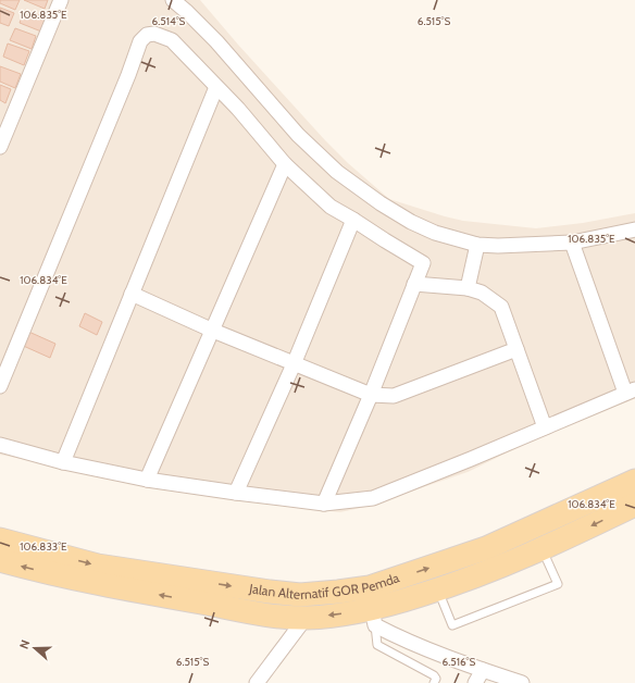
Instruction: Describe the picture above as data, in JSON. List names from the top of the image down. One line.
{"streets":{"main road":["Jalan Alternatif GOR Pemda"]},"north":"left","coordinates":["106.835°E","6.514°S","6.515°S","106.834°E","106.833°E","6.516°S"]}
